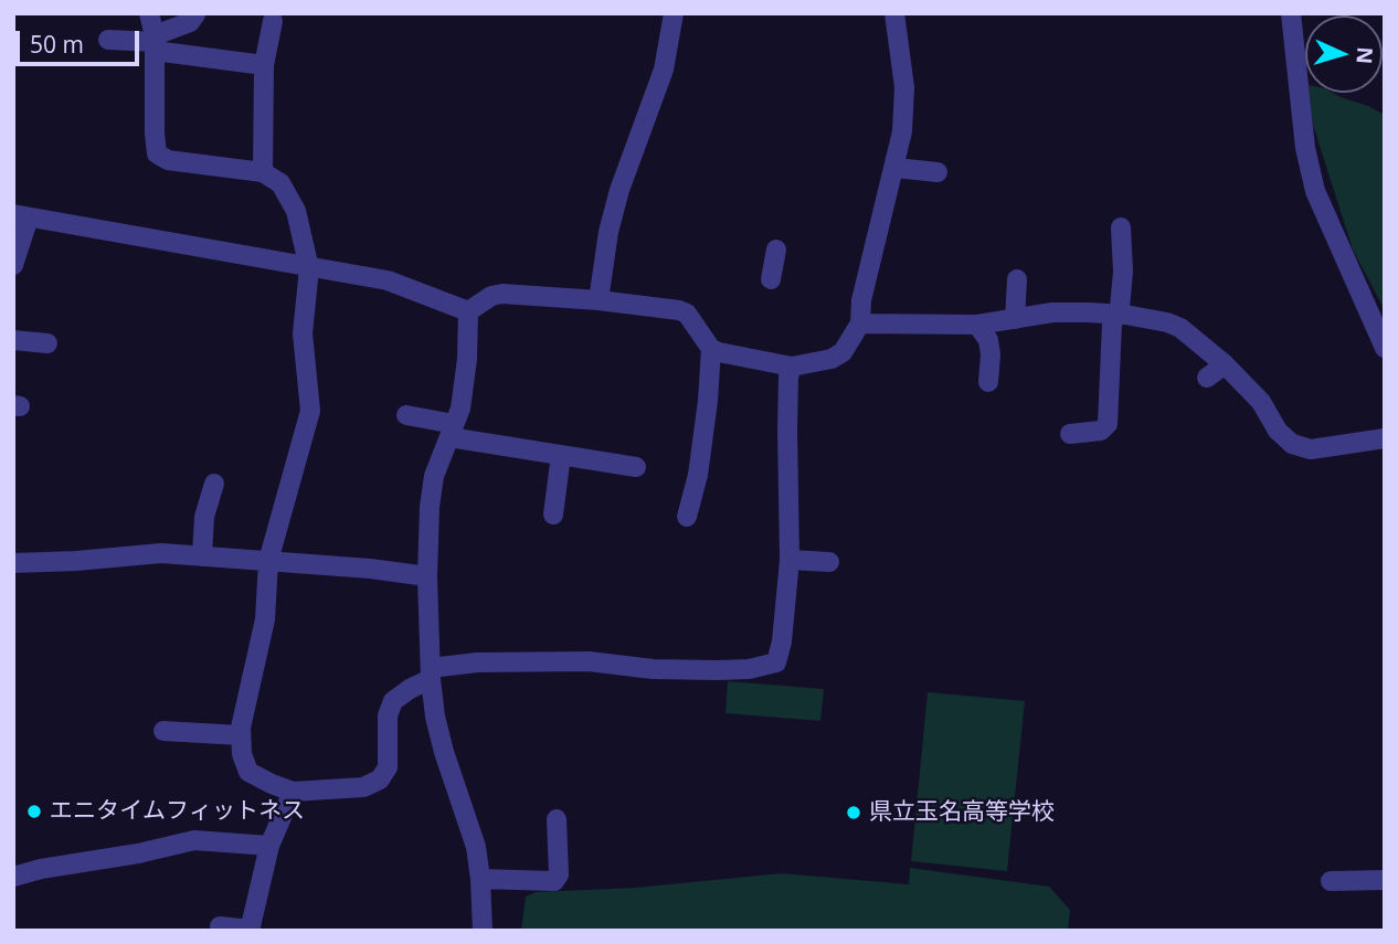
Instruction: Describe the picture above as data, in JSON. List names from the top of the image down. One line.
{"places":["エニタイムフィットネス","県立玉名高等学校"],"scale_bar":"50 m","north":"right"}
